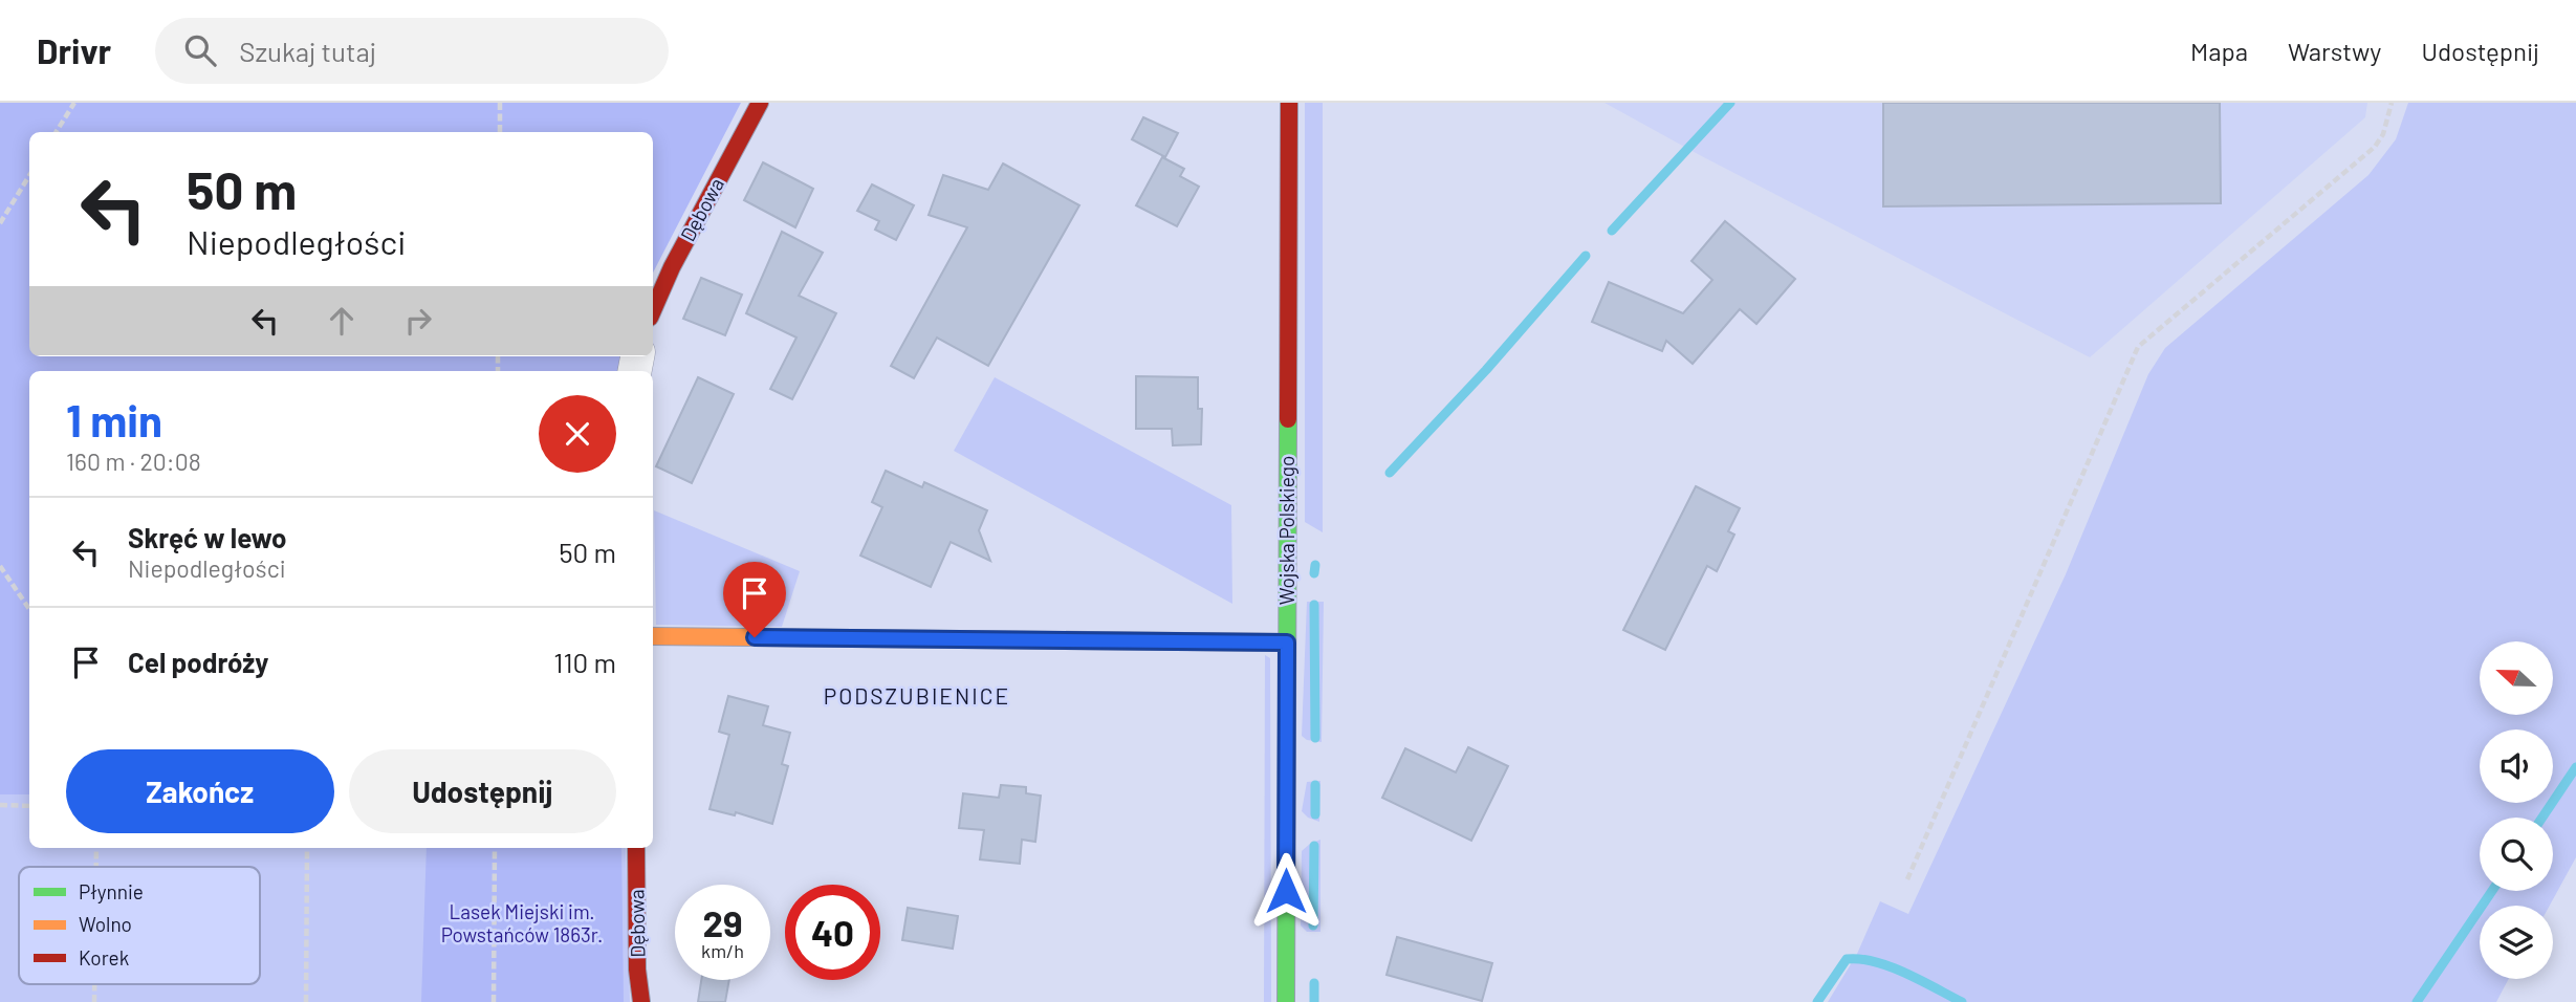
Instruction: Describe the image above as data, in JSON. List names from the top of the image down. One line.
{"streets":{"street":["Dębowa","Wojska Polskiego"]},"districts":["PODSZUBIENICE"],"parks":["Lasek Miejski im. Powstańców 1863r."],"legend":["Płynnie","Wolno","Korek"],"north":"left","page":{"header":"Drivr","search":"Szukaj tutaj","nav":["Mapa","Warstwy","Udostępnij"],"turn":["50 m","Niepodległości"],"heading":["1 min","160 m · 20:08"],"list":[{"name":"Skręć w lewo","note":"Niepodległości","value":"50 m"},{"name":"Cel podróży","value":"110 m"}],"buttons":["Zakończ","Udostępnij"],"speed":"29 km/h","limit":"40"}}
